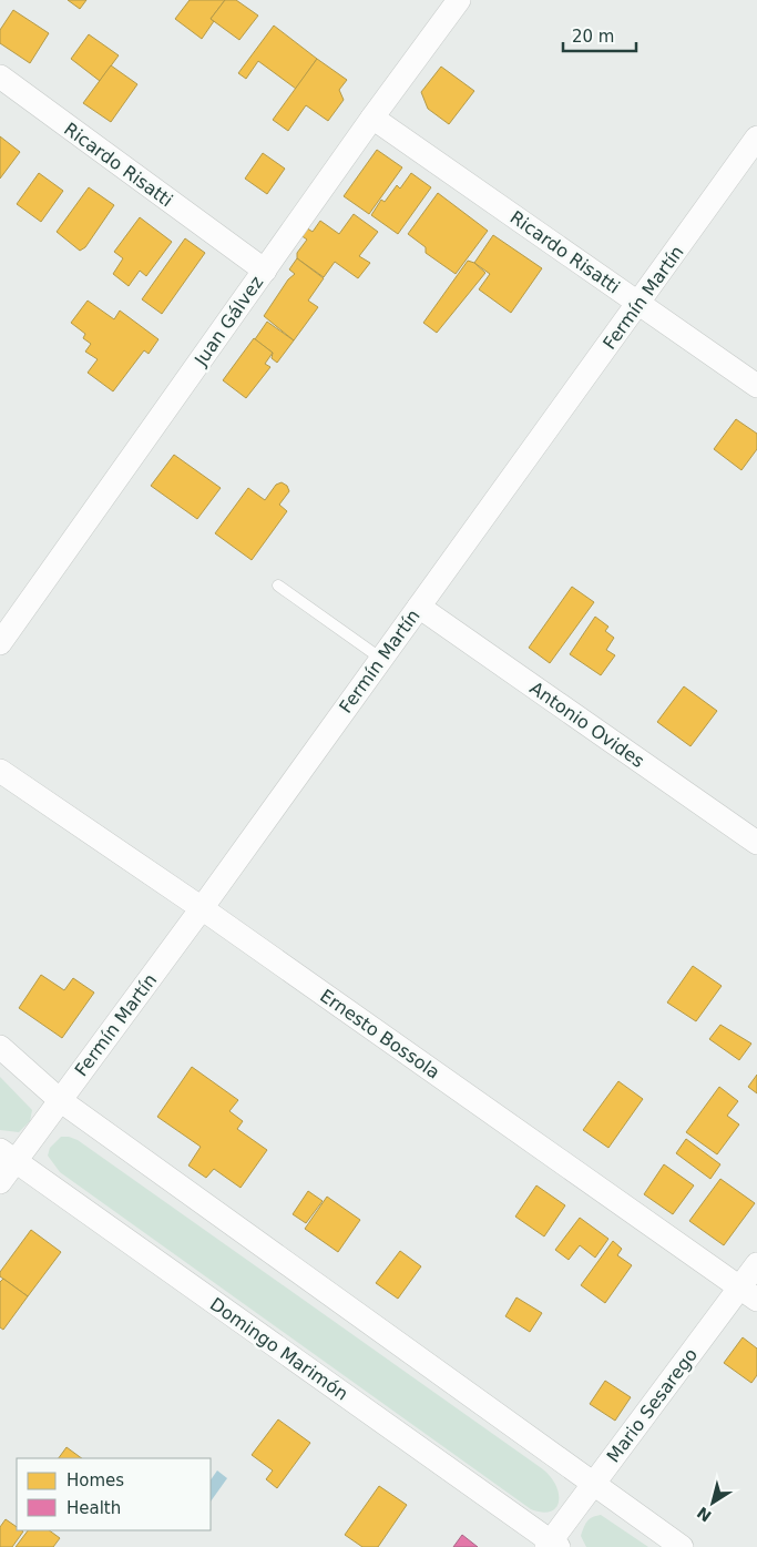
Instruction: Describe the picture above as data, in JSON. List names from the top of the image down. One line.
{"streets":{"street":["Ricardo Risatti","Fermín Martín","Juan Gálvez","Antonio Ovides","Ernesto Bossola","Domingo Marimón","Mario Sesarego"]},"crossings":[["Ricardo Risatti","Fermín Martín"],["Ricardo Risatti","Juan Gálvez"],["Fermín Martín","Antonio Ovides"],["Fermín Martín","Ernesto Bossola"],["Fermín Martín","Domingo Marimón"],["Ernesto Bossola","Mario Sesarego"],["Domingo Marimón","Mario Sesarego"]],"legend":["Homes","Health"],"scale_bar":"20 m","north":"bottom left"}
